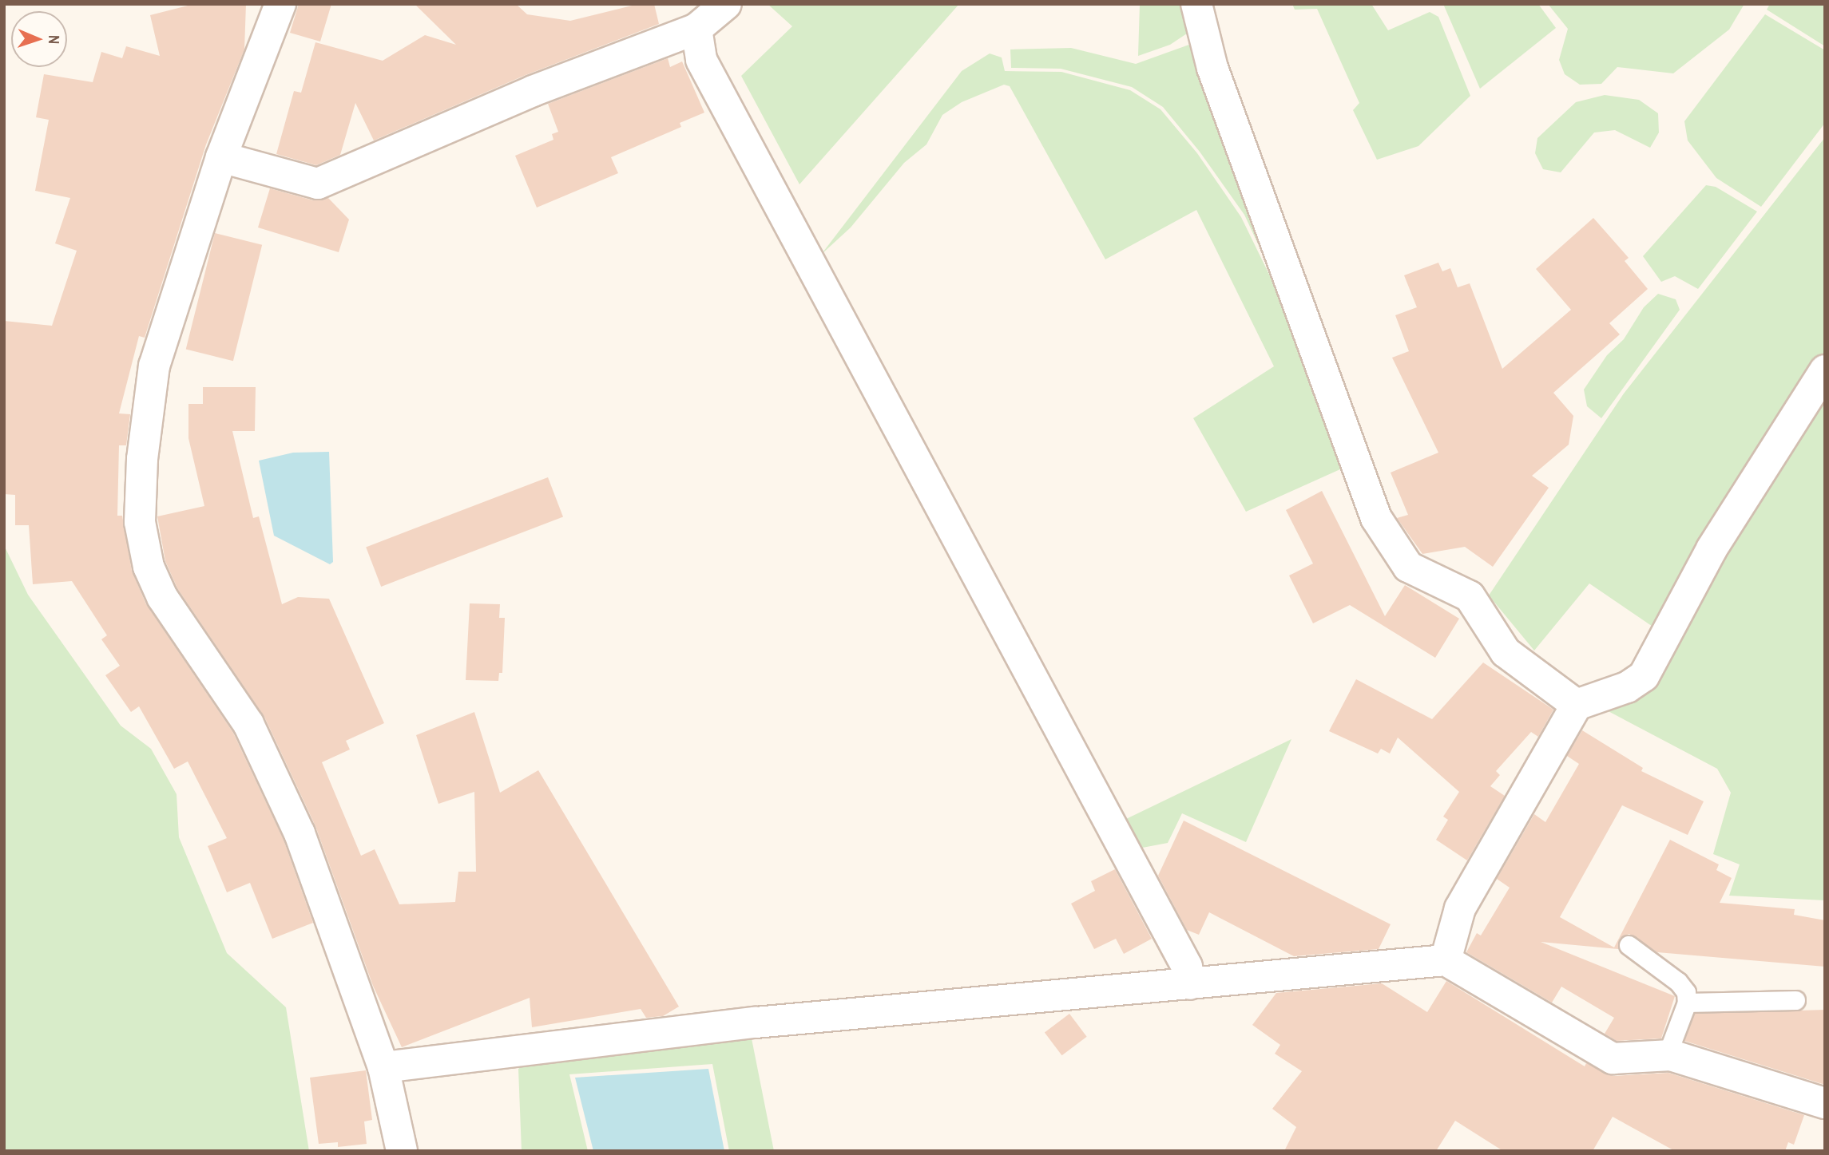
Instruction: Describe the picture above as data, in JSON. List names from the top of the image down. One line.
{"north":"right"}
